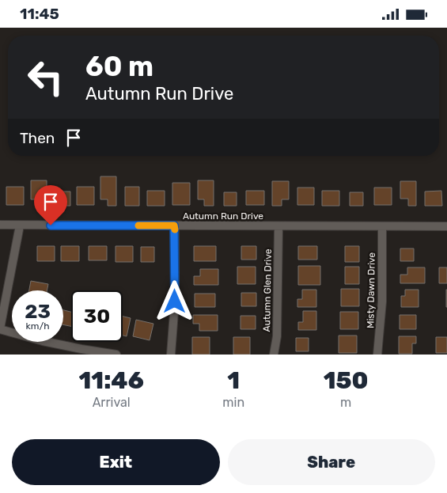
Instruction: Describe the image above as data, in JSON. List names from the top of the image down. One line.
{"streets":{"street":["Autumn Run Drive","Autumn Glen Drive","Misty Dawn Drive"]},"crossings":[["Autumn Run Drive","Autumn Glen Drive"],["Autumn Run Drive","Misty Dawn Drive"]],"page":{"status":"11:45","turn":["60 m","Autumn Run Drive"],"then":"Then","speed":"23 km/h","limit":"30","eta":["11:46","Arrival","1","min","150","m"],"buttons":["Exit","Share"]}}
